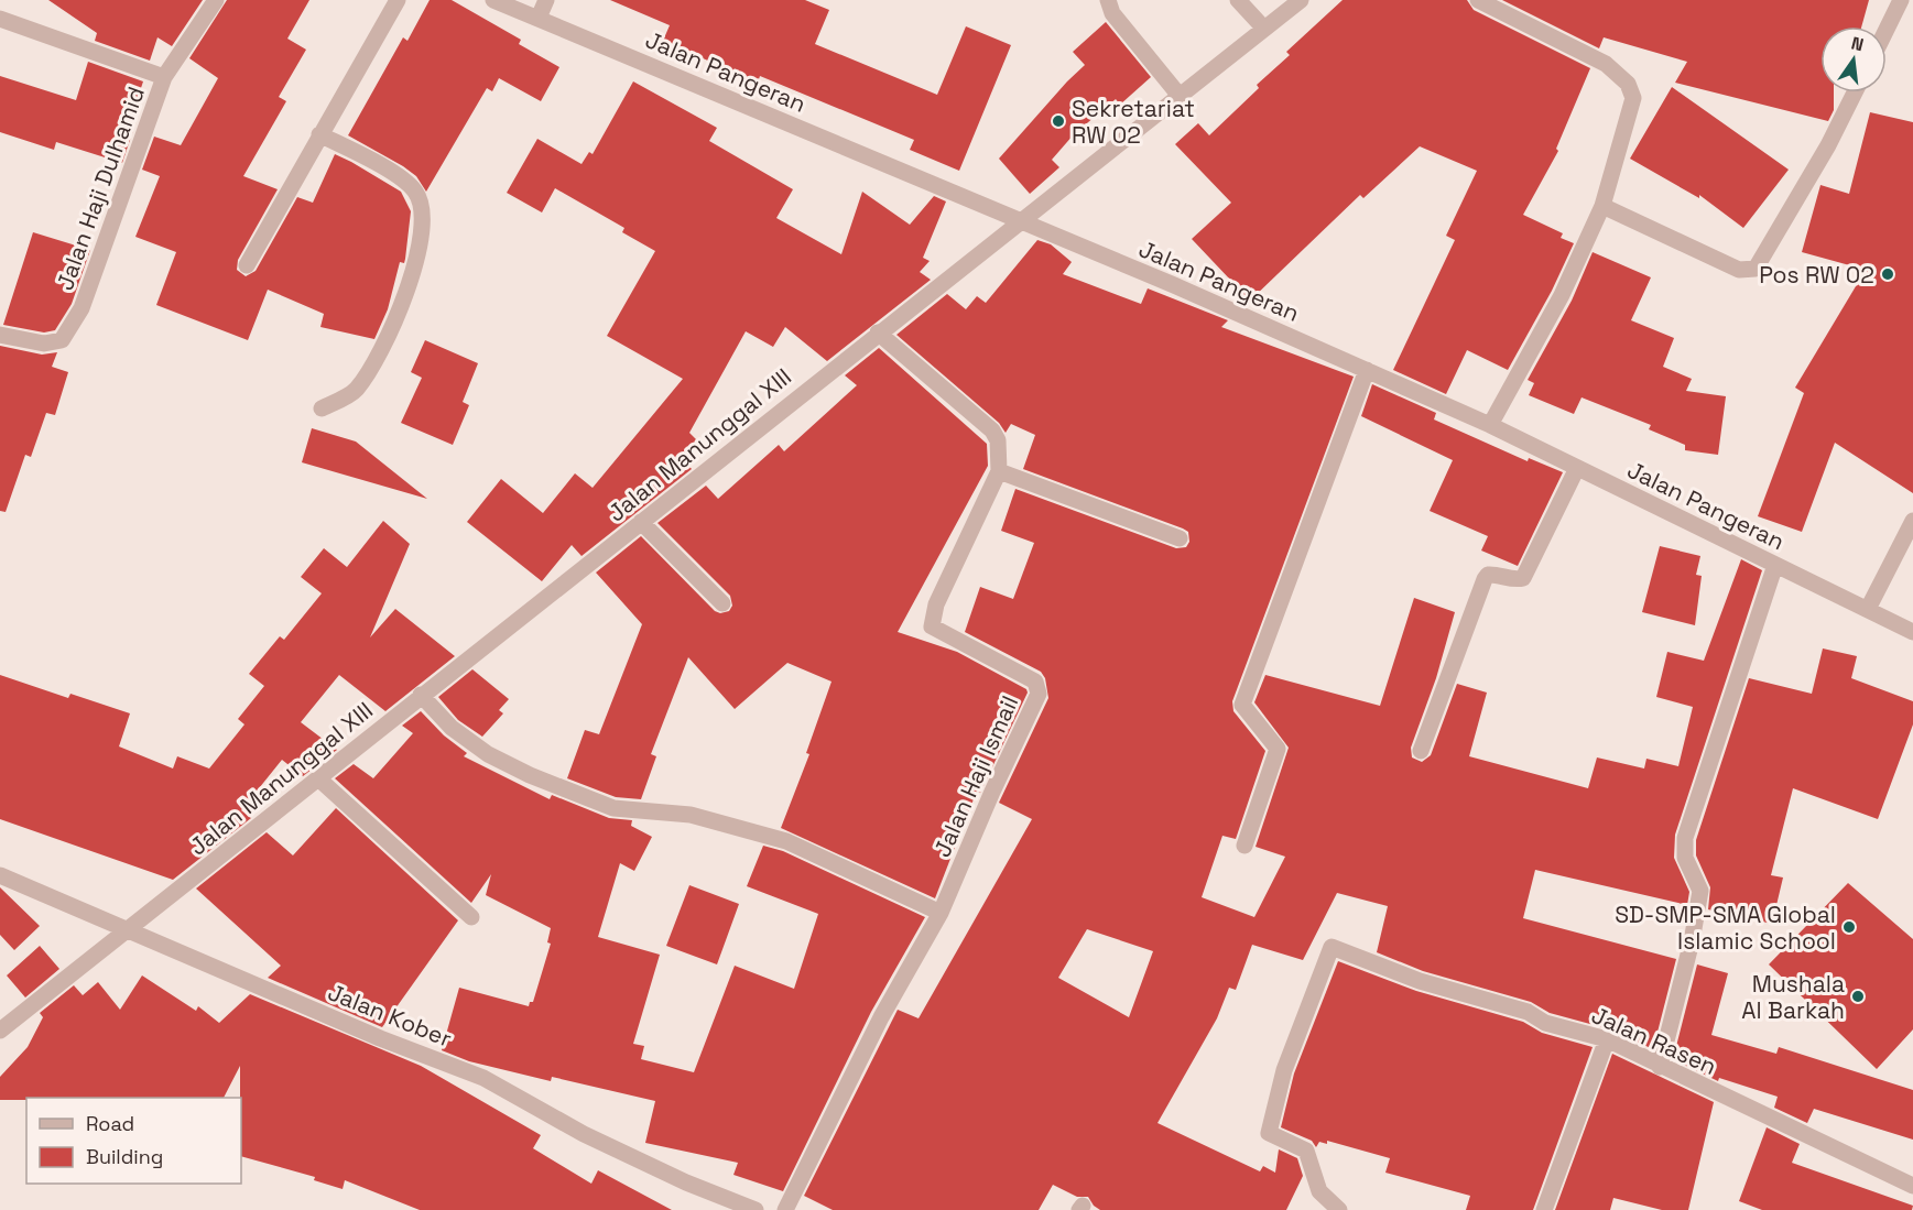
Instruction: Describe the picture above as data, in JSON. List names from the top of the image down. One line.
{"streets":{"street":["Jalan Pangeran","Jalan Haji Dulhamid","Jalan Manunggal XIII","Jalan Haji Ismail","Jalan Kober","Jalan Rasen"]},"crossings":[["Jalan Pangeran","Jalan Manunggal XIII"],["Jalan Manunggal XIII","Jalan Haji Ismail"],["Jalan Manunggal XIII","Jalan Kober"]],"places":["Sekretariat RW 02","Pos RW 02","SD-SMP-SMA Global Islamic School","Mushala Al Barkah"],"legend":["Road","Building"],"north":"top"}
